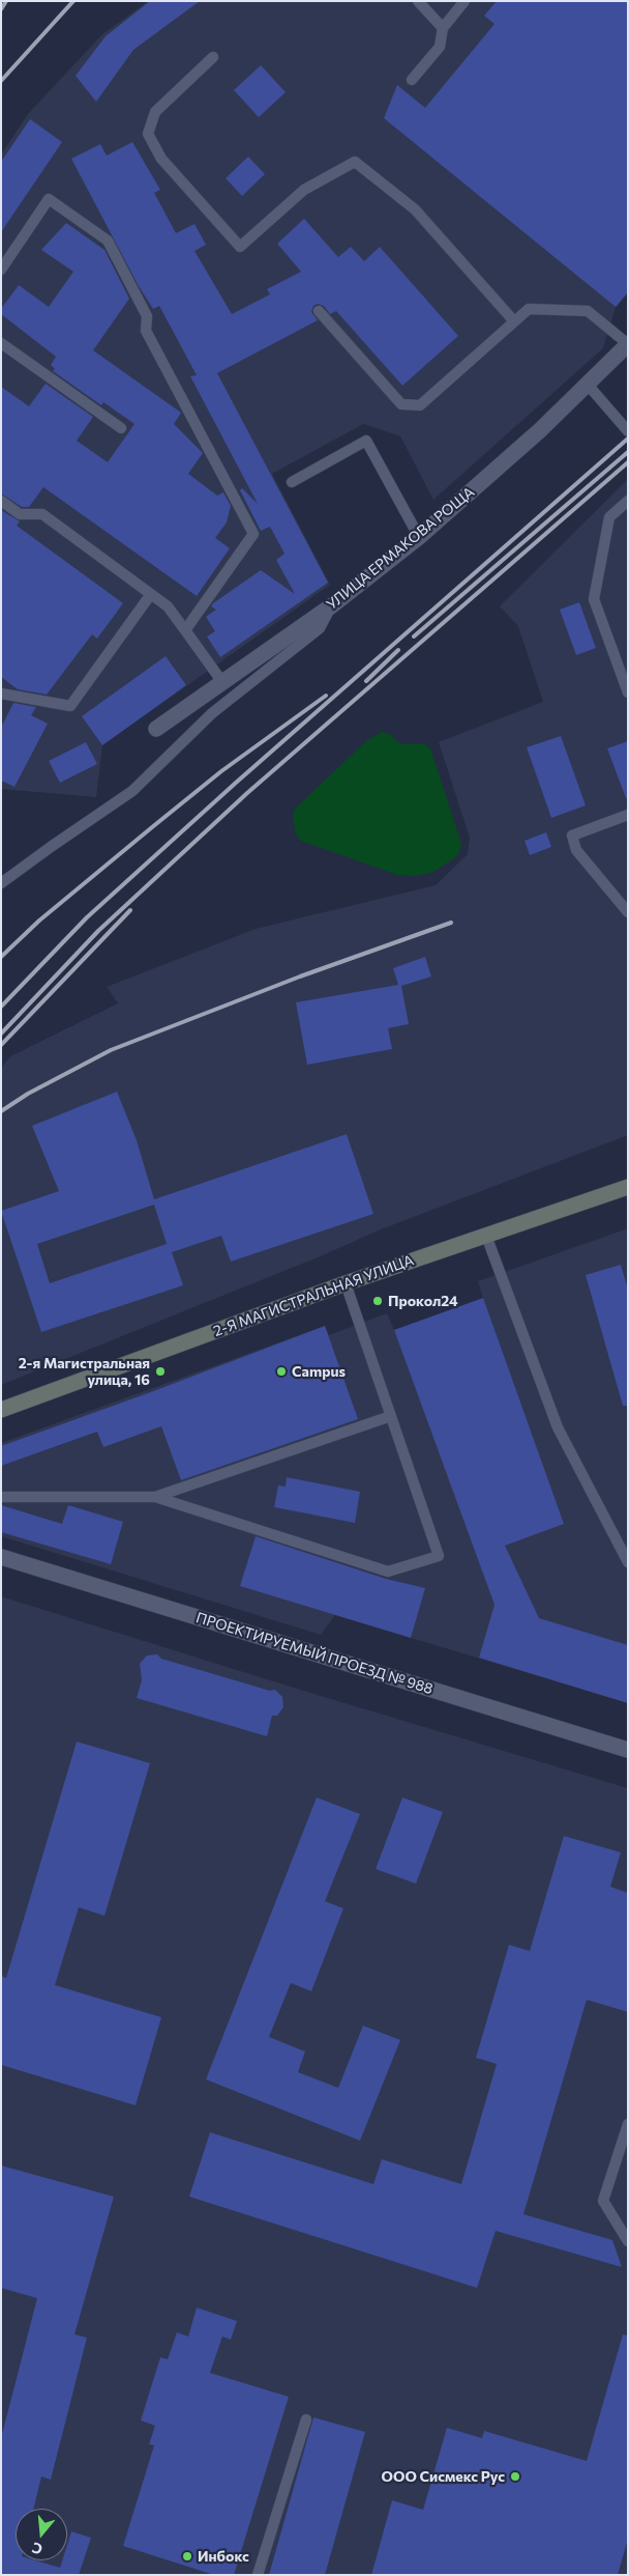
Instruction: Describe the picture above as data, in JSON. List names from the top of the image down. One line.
{"streets":{"street":["УЛИЦА ЕРМАКОВА РОЩА","2-Я МАГИСТРАЛЬНАЯ УЛИЦА","ПРОЕКТИРУЕМЫЙ ПРОЕЗД № 988"]},"places":["Прокол24","2-я Магистральная улица, 16","Campus","ООО Сисмекс Рус","Инбокс"],"north":"bottom"}
